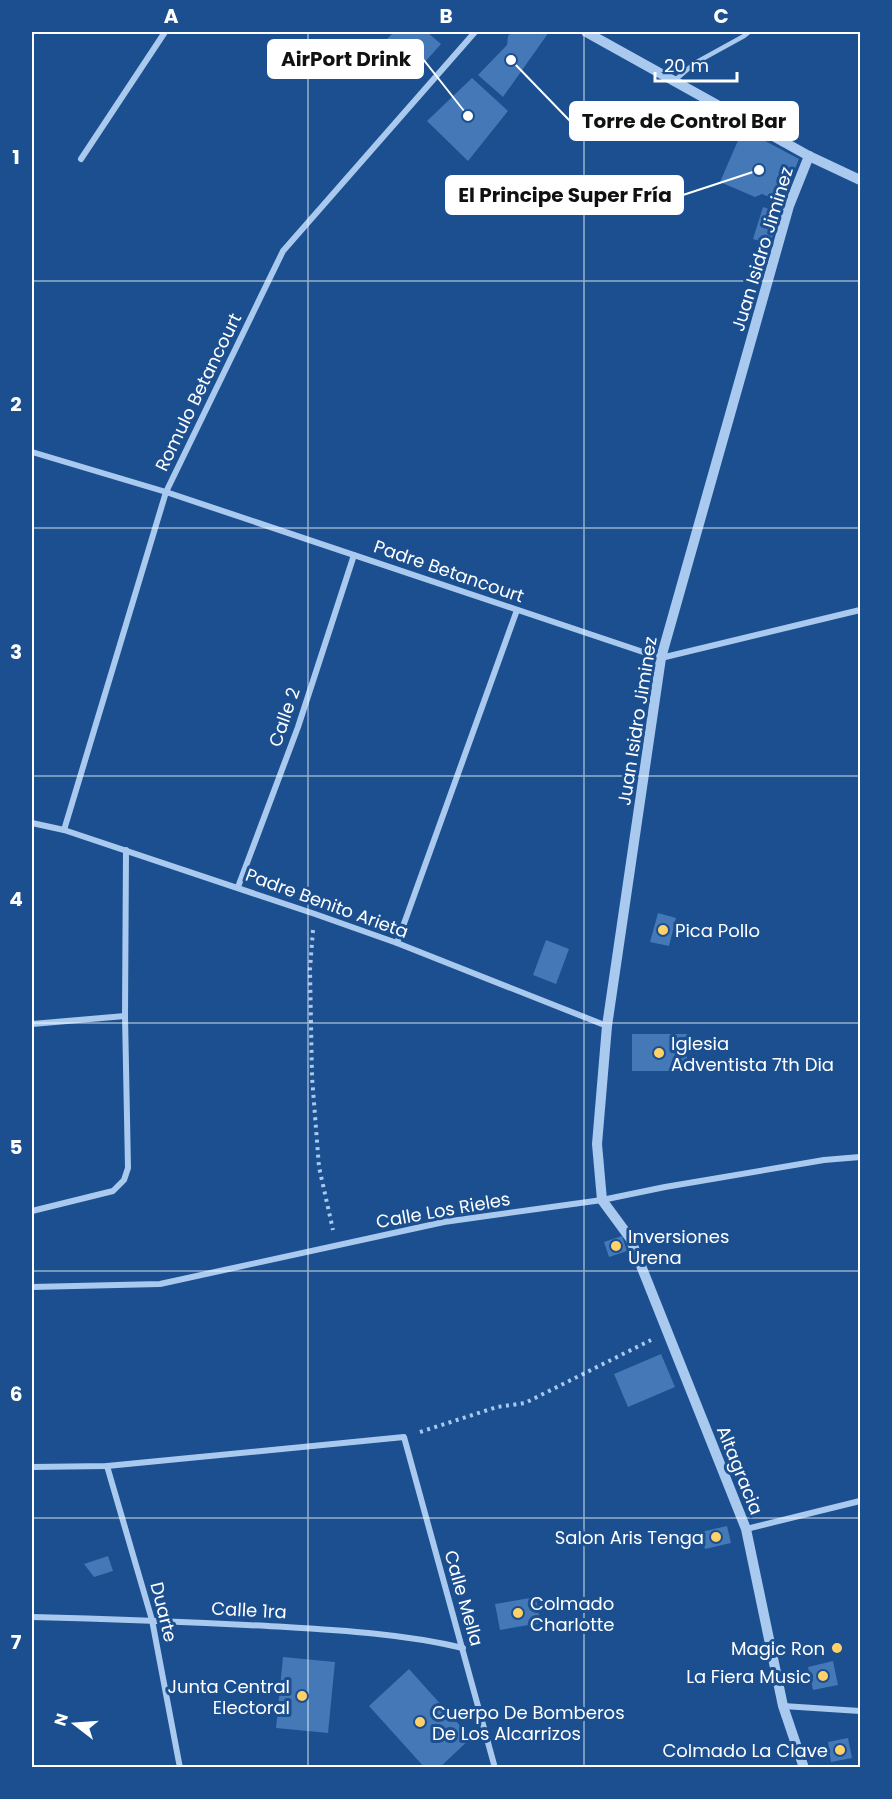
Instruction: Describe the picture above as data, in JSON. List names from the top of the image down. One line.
{"streets":{"street":["Juan Isidro Jiminez","Romulo Betancourt","Padre Betancourt","Calle 2","Padre Benito Arieta","Calle Los Rieles","Altagracia","Calle Mella","Calle 1ra","Duarte"]},"crossings":[["Juan Isidro Jiminez","Padre Betancourt"],["Juan Isidro Jiminez","Padre Benito Arieta"],["Juan Isidro Jiminez","Calle Los Rieles"],["Juan Isidro Jiminez","Altagracia"],["Romulo Betancourt","Padre Betancourt"],["Romulo Betancourt","Padre Benito Arieta"],["Padre Betancourt","Calle 2"],["Calle 2","Padre Benito Arieta"],["Calle Los Rieles","Altagracia"],["Calle Mella","Calle 1ra"],["Calle 1ra","Duarte"]],"places":["Torre de Control Bar","AirPort Drink","El Principe Super Fría","Pica Pollo","Iglesia Adventista 7th Dia","Inversiones Urena","Salon Aris Tenga","Colmado Charlotte","Magic Ron","La Fiera Music","Junta Central Electoral","Cuerpo De Bomberos De Los Alcarrizos","Colmado La Clave"],"scale_bar":"20 m","north":"left","grid":{"columns":["A","B","C"],"rows":["1","2","3","4","5","6","7"]}}
